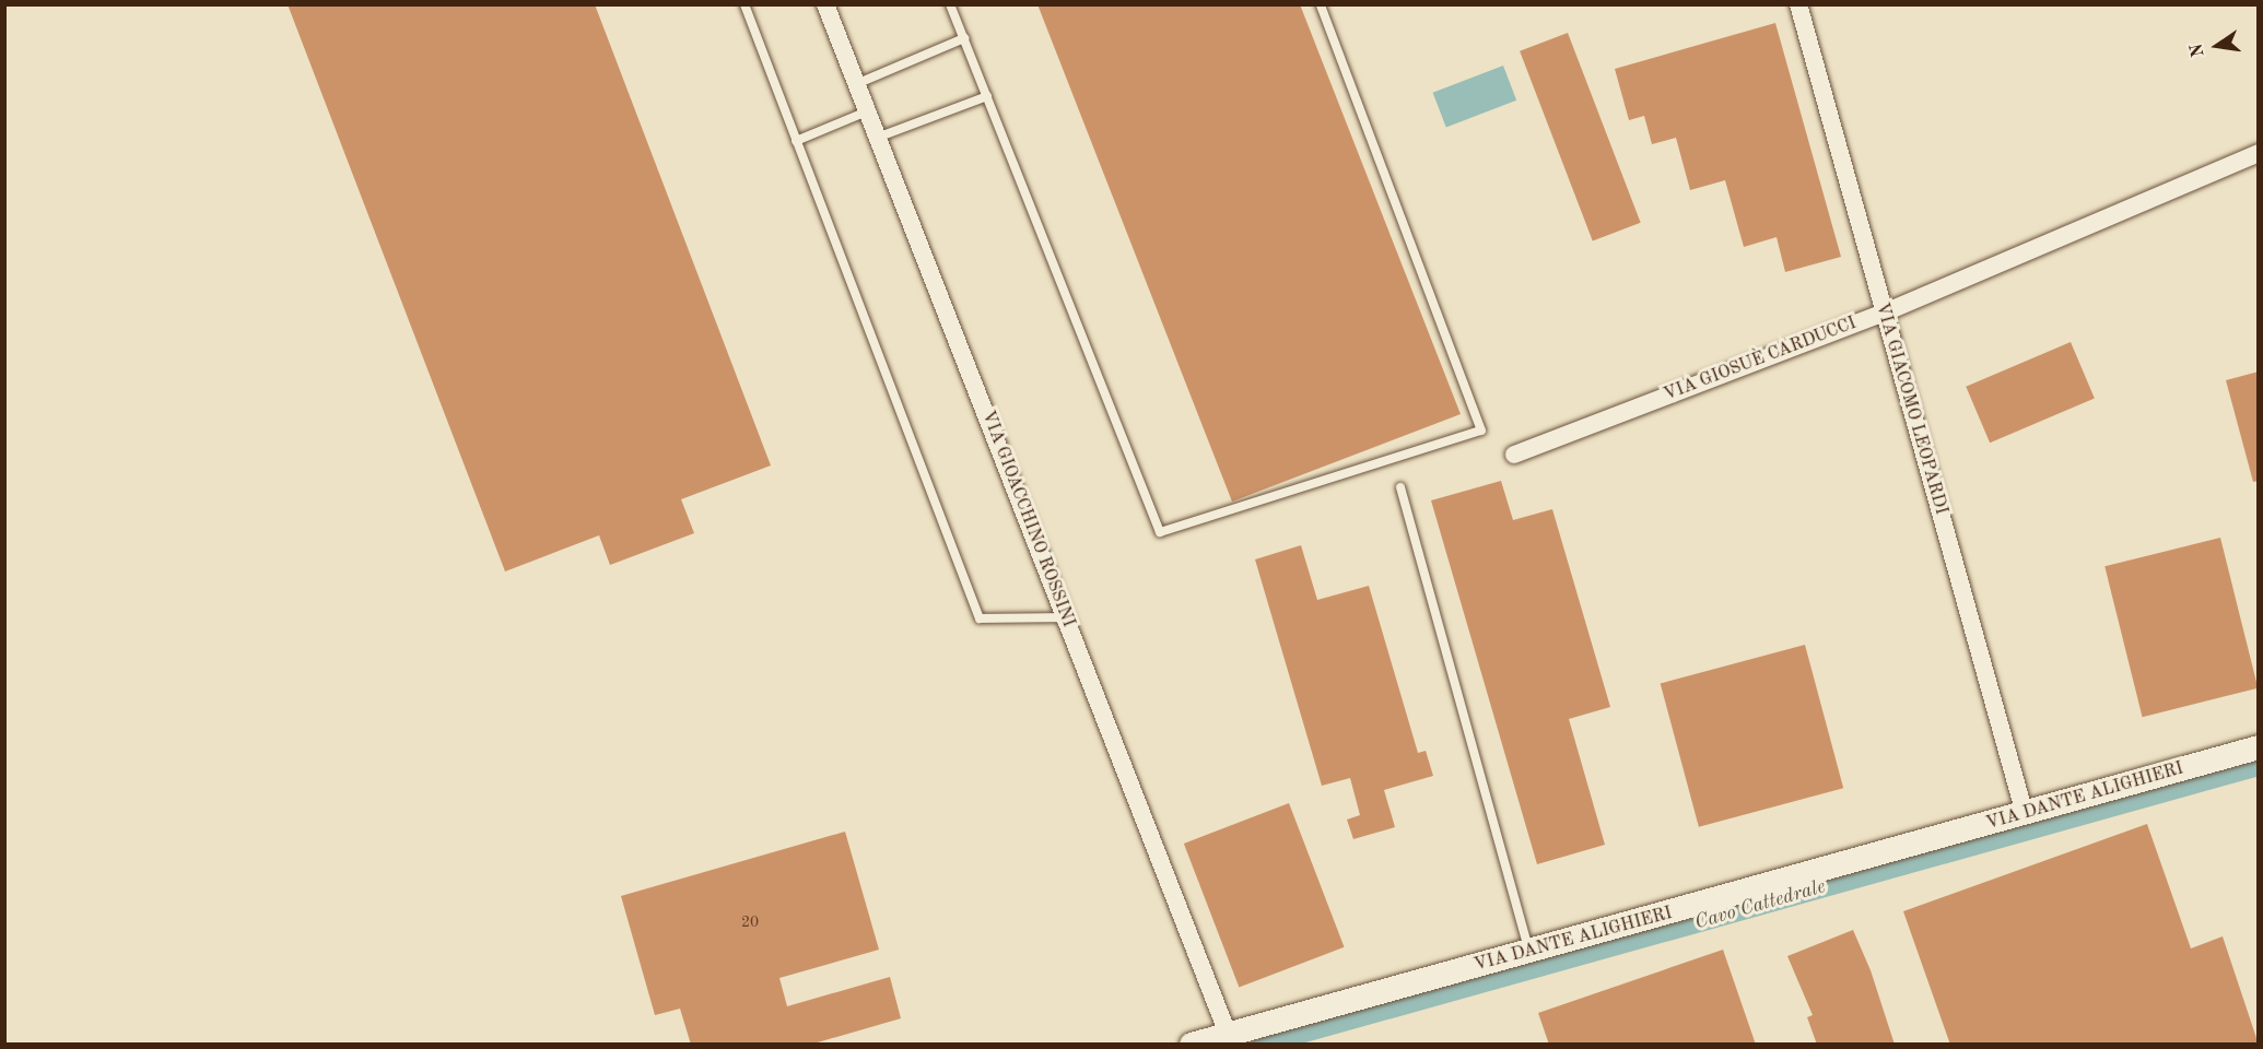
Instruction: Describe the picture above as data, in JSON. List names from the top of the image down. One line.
{"streets":{"main road":["VIA DANTE ALIGHIERI"],"street":["VIA GIOSUÈ CARDUCCI","VIA GIACOMO LEOPARDI","VIA GIOACCHINO ROSSINI"]},"crossings":[["VIA GIOSUÈ CARDUCCI","VIA GIACOMO LEOPARDI"],["VIA GIACOMO LEOPARDI","VIA DANTE ALIGHIERI"],["VIA GIOACCHINO ROSSINI","VIA DANTE ALIGHIERI"]],"water":["Cavo Cattedrale"],"house_numbers":["20"],"north":"left"}
